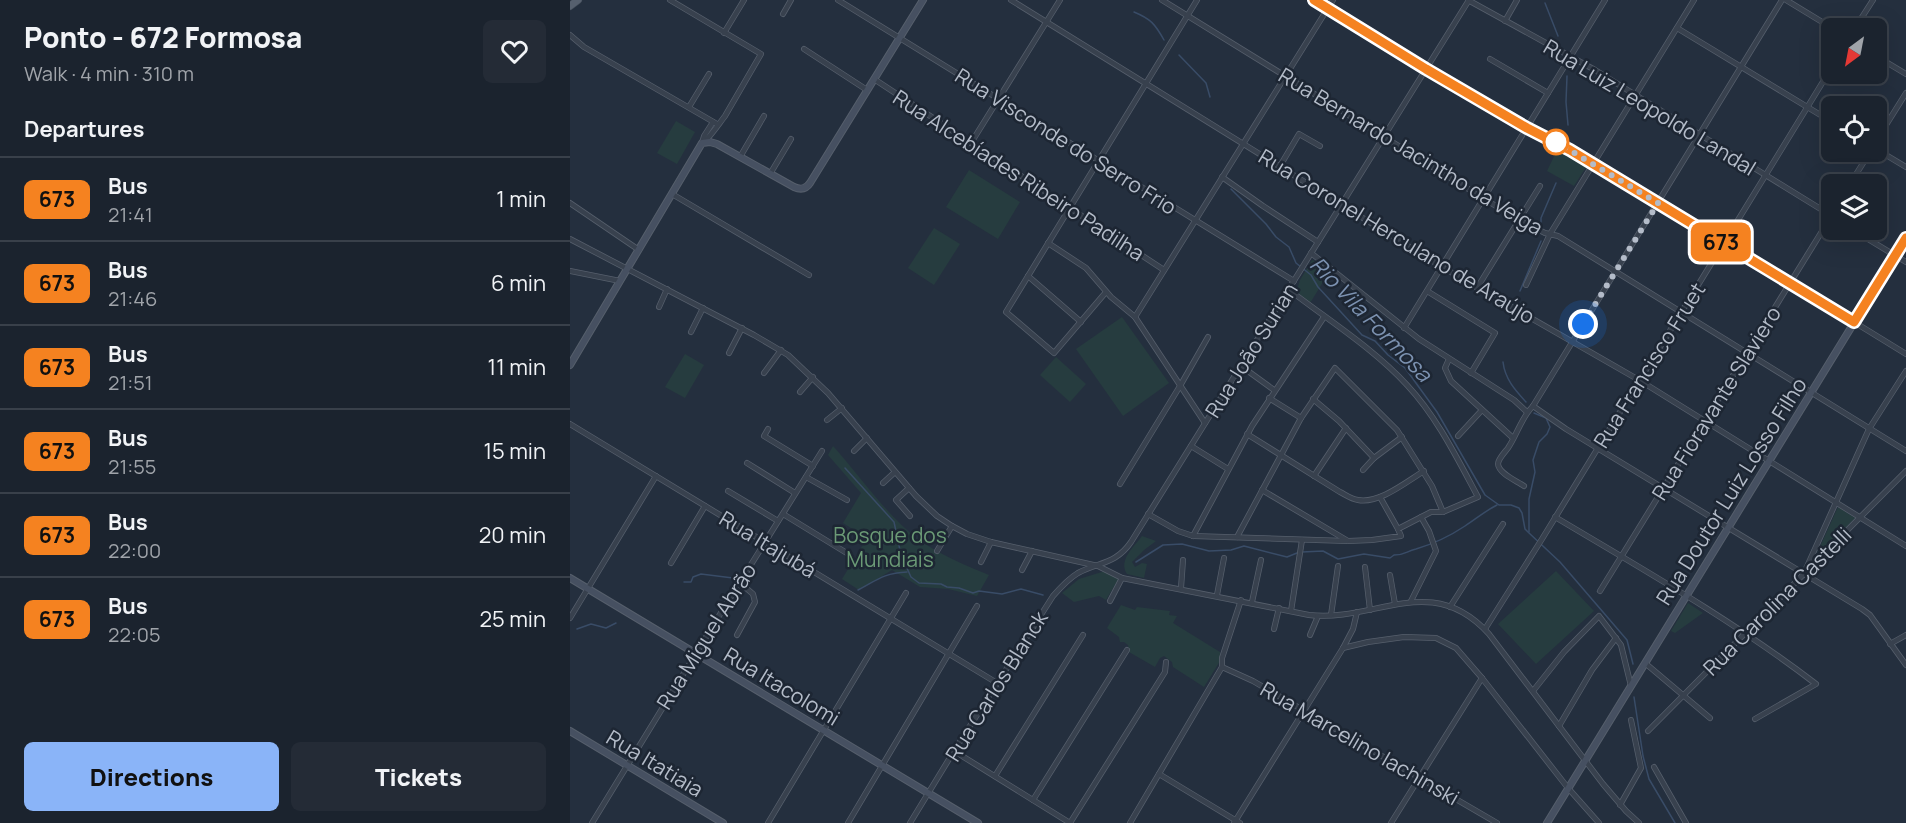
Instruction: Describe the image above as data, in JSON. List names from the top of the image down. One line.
{"streets":{"street":["Rua Luiz Leopoldo Landal","Rua Visconde do Serro Frio","Rua Bernardo Jacintho da Veiga","Rua Alcebíades Ribeiro Padilha","Rua Coronel Herculano de Araújo","Rua João Surian","Rua Francisco Fruet","Rua Fioravante Slaviero","Rua Doutor Luiz Losso Filho","Rua Itajubá","Rua Carolina Castelli","Rua Miguel Abrão","Rua Itacolomi","Rua Carlos Blanck","Rua Marcelino Iachinski","Rua Itatiaia"]},"crossings":[["Rua Luiz Leopoldo Landal","Rua João Surian"],["Rua Luiz Leopoldo Landal","Rua Francisco Fruet"],["Rua Visconde do Serro Frio","Rua João Surian"],["Rua Bernardo Jacintho da Veiga","Rua João Surian"],["Rua Bernardo Jacintho da Veiga","Rua Francisco Fruet"],["Rua Bernardo Jacintho da Veiga","Rua Fioravante Slaviero"],["Rua Bernardo Jacintho da Veiga","Rua Doutor Luiz Losso Filho"],["Rua Coronel Herculano de Araújo","Rua João Surian"],["Rua Coronel Herculano de Araújo","Rua Francisco Fruet"],["Rua Coronel Herculano de Araújo","Rua Fioravante Slaviero"],["Rua Coronel Herculano de Araújo","Rua Doutor Luiz Losso Filho"],["Rua Coronel Herculano de Araújo","Rua Carolina Castelli"],["Rua João Surian","Rua Carlos Blanck"],["Rua Itajubá","Rua Miguel Abrão"],["Rua Itajubá","Rua Carlos Blanck"],["Rua Miguel Abrão","Rua Itacolomi"],["Rua Miguel Abrão","Rua Itatiaia"],["Rua Itacolomi","Rua Carlos Blanck"]],"water":["Rio Vila Formosa"],"parks":["Bosque dos Mundiais"],"lines":["bus line 673"],"north":"bottom left","page":{"heading":[["Ponto - 672 Formosa","Walk · 4 min · 310 m"],"Departures"],"on_map":"673","list":[{"mark":"673","name":"Bus","note":"21:41","value":"1 min"},{"mark":"673","name":"Bus","note":"21:46","value":"6 min"},{"mark":"673","name":"Bus","note":"21:51","value":"11 min"},{"mark":"673","name":"Bus","note":"21:55","value":"15 min"},{"mark":"673","name":"Bus","note":"22:00","value":"20 min"},{"mark":"673","name":"Bus","note":"22:05","value":"25 min"}],"buttons":["Directions","Tickets"]}}
